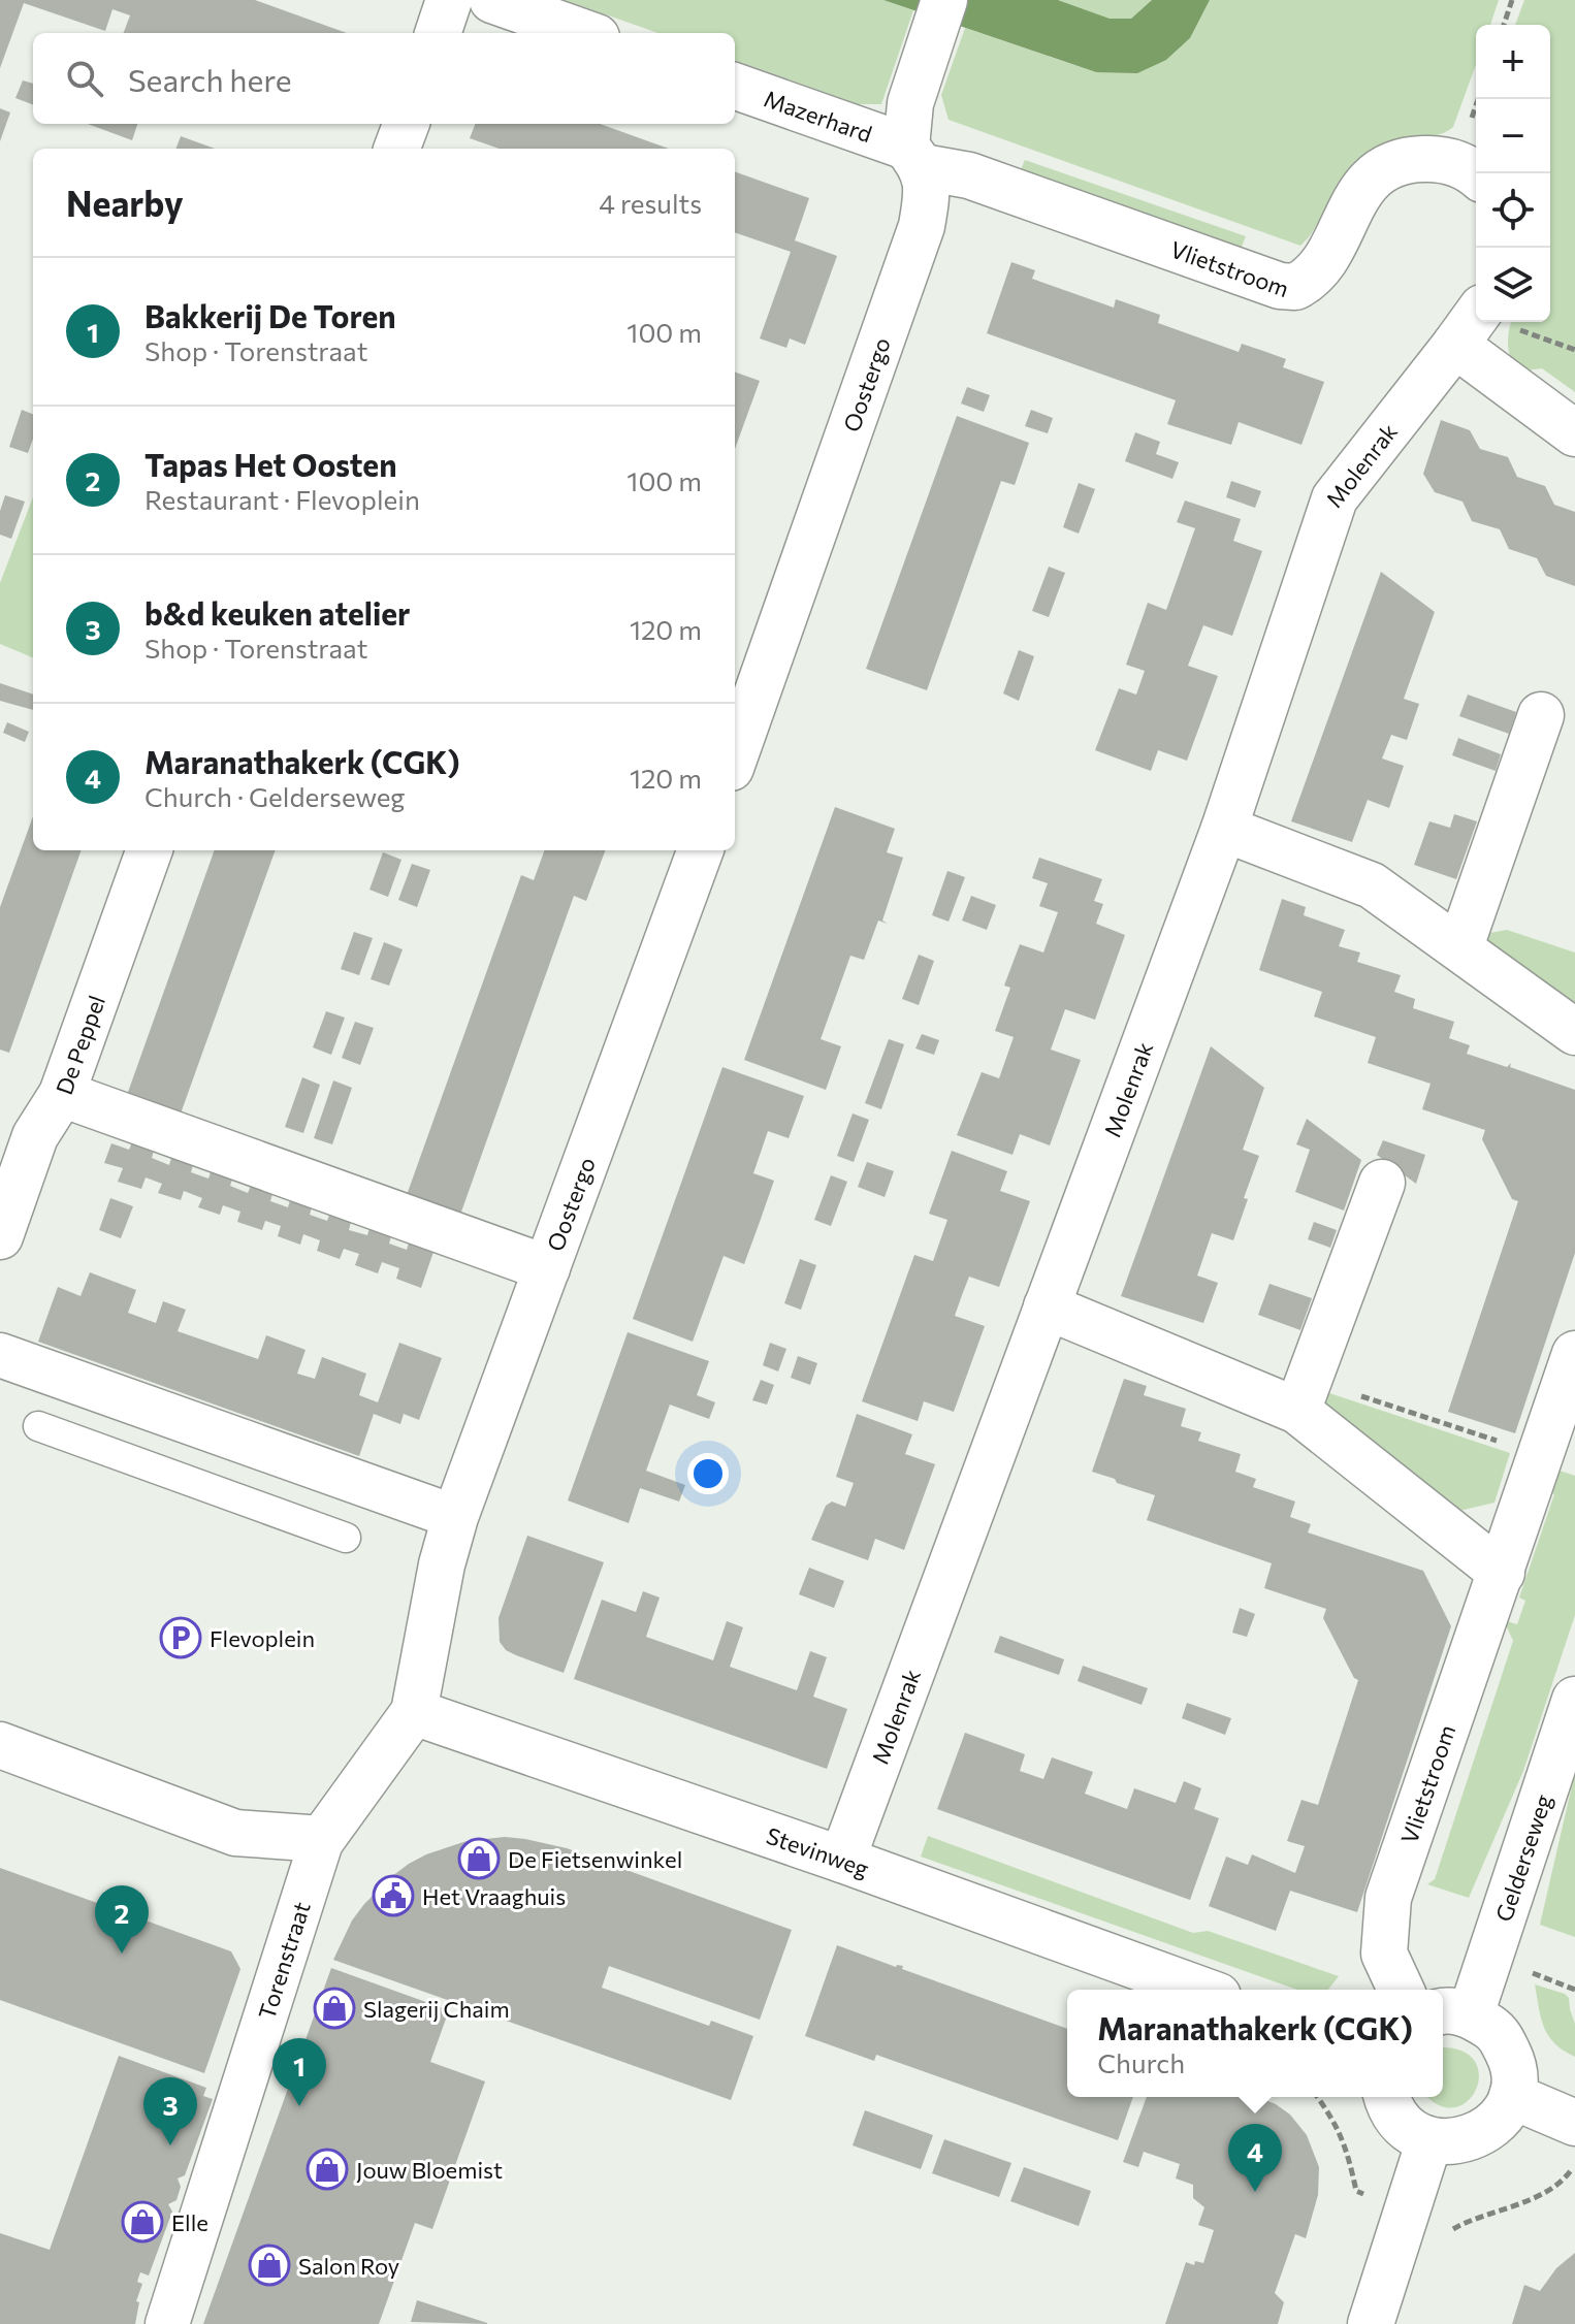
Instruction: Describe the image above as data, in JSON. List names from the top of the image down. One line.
{"streets":{"street":["Mazerhard","Vlietstroom","Oostergo","Molenrak","De Peppel","Stevinweg","Gelderseweg","Torenstraat"]},"crossings":[["Mazerhard","Vlietstroom"],["Mazerhard","Oostergo"],["Vlietstroom","Oostergo"],["Oostergo","Stevinweg"],["Oostergo","Torenstraat"],["Molenrak","Stevinweg"],["Stevinweg","Torenstraat"]],"places":{"parking":["Flevoplein"],"shop":["De Fietsenwinkel","Slagerij Chaim","Jouw Bloemist","Elle","Salon Roy"],"public building":["Het Vraaghuis"]},"page":{"map_buttons":["+","−"],"search":"Search here","heading":["Nearby","4 results"],"list":[{"mark":"1","name":"Bakkerij De Toren","note":"Shop · Torenstraat","value":"100 m"},{"mark":"2","name":"Tapas Het Oosten","note":"Restaurant · Flevoplein","value":"100 m"},{"mark":"3","name":"b&d keuken atelier","note":"Shop · Torenstraat","value":"120 m"},{"mark":"4","name":"Maranathakerk (CGK)","note":"Church · Gelderseweg","value":"120 m"}],"pins":["2","1","3","4"],"popup":["Maranathakerk (CGK)","Church"]}}
